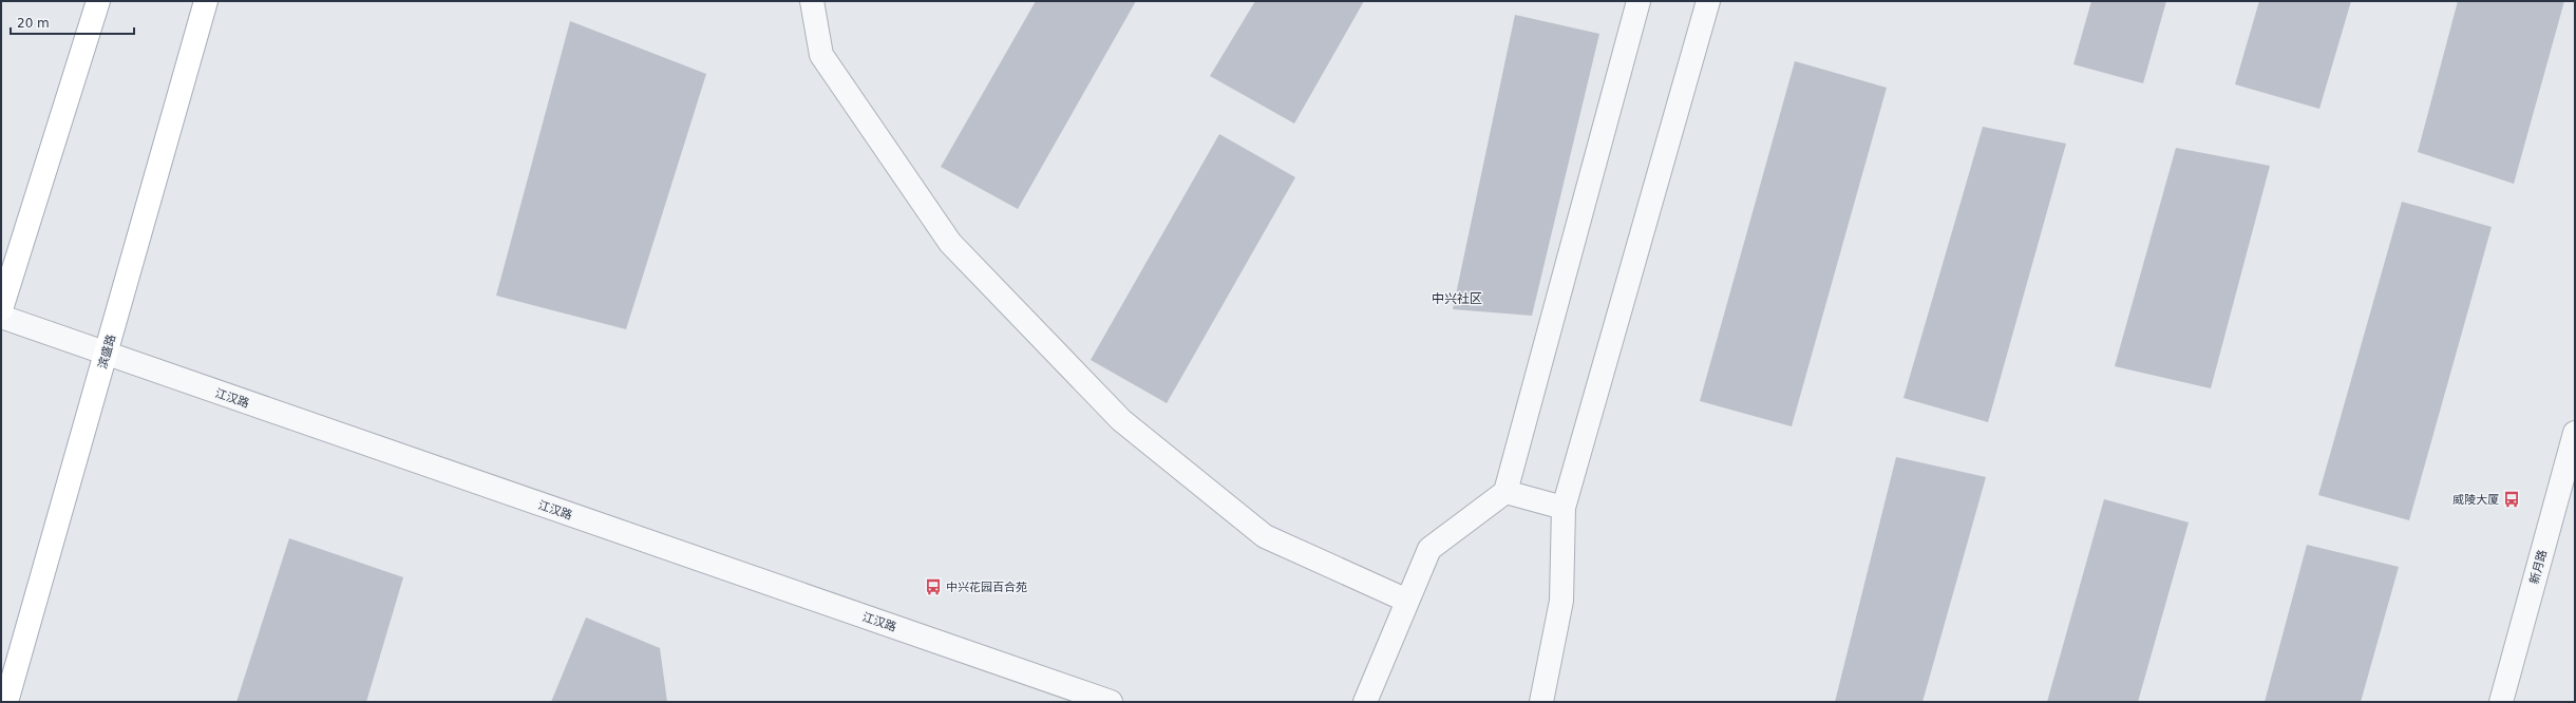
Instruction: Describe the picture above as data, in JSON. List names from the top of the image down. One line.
{"streets":{"main road":["滨盛路"],"street":["江汉路","新月路"]},"crossings":[["滨盛路","江汉路"]],"districts":["中兴社区"],"places":{"bus stop":["威陵大厦","中兴花园百合苑"]},"scale_bar":"20 m"}
